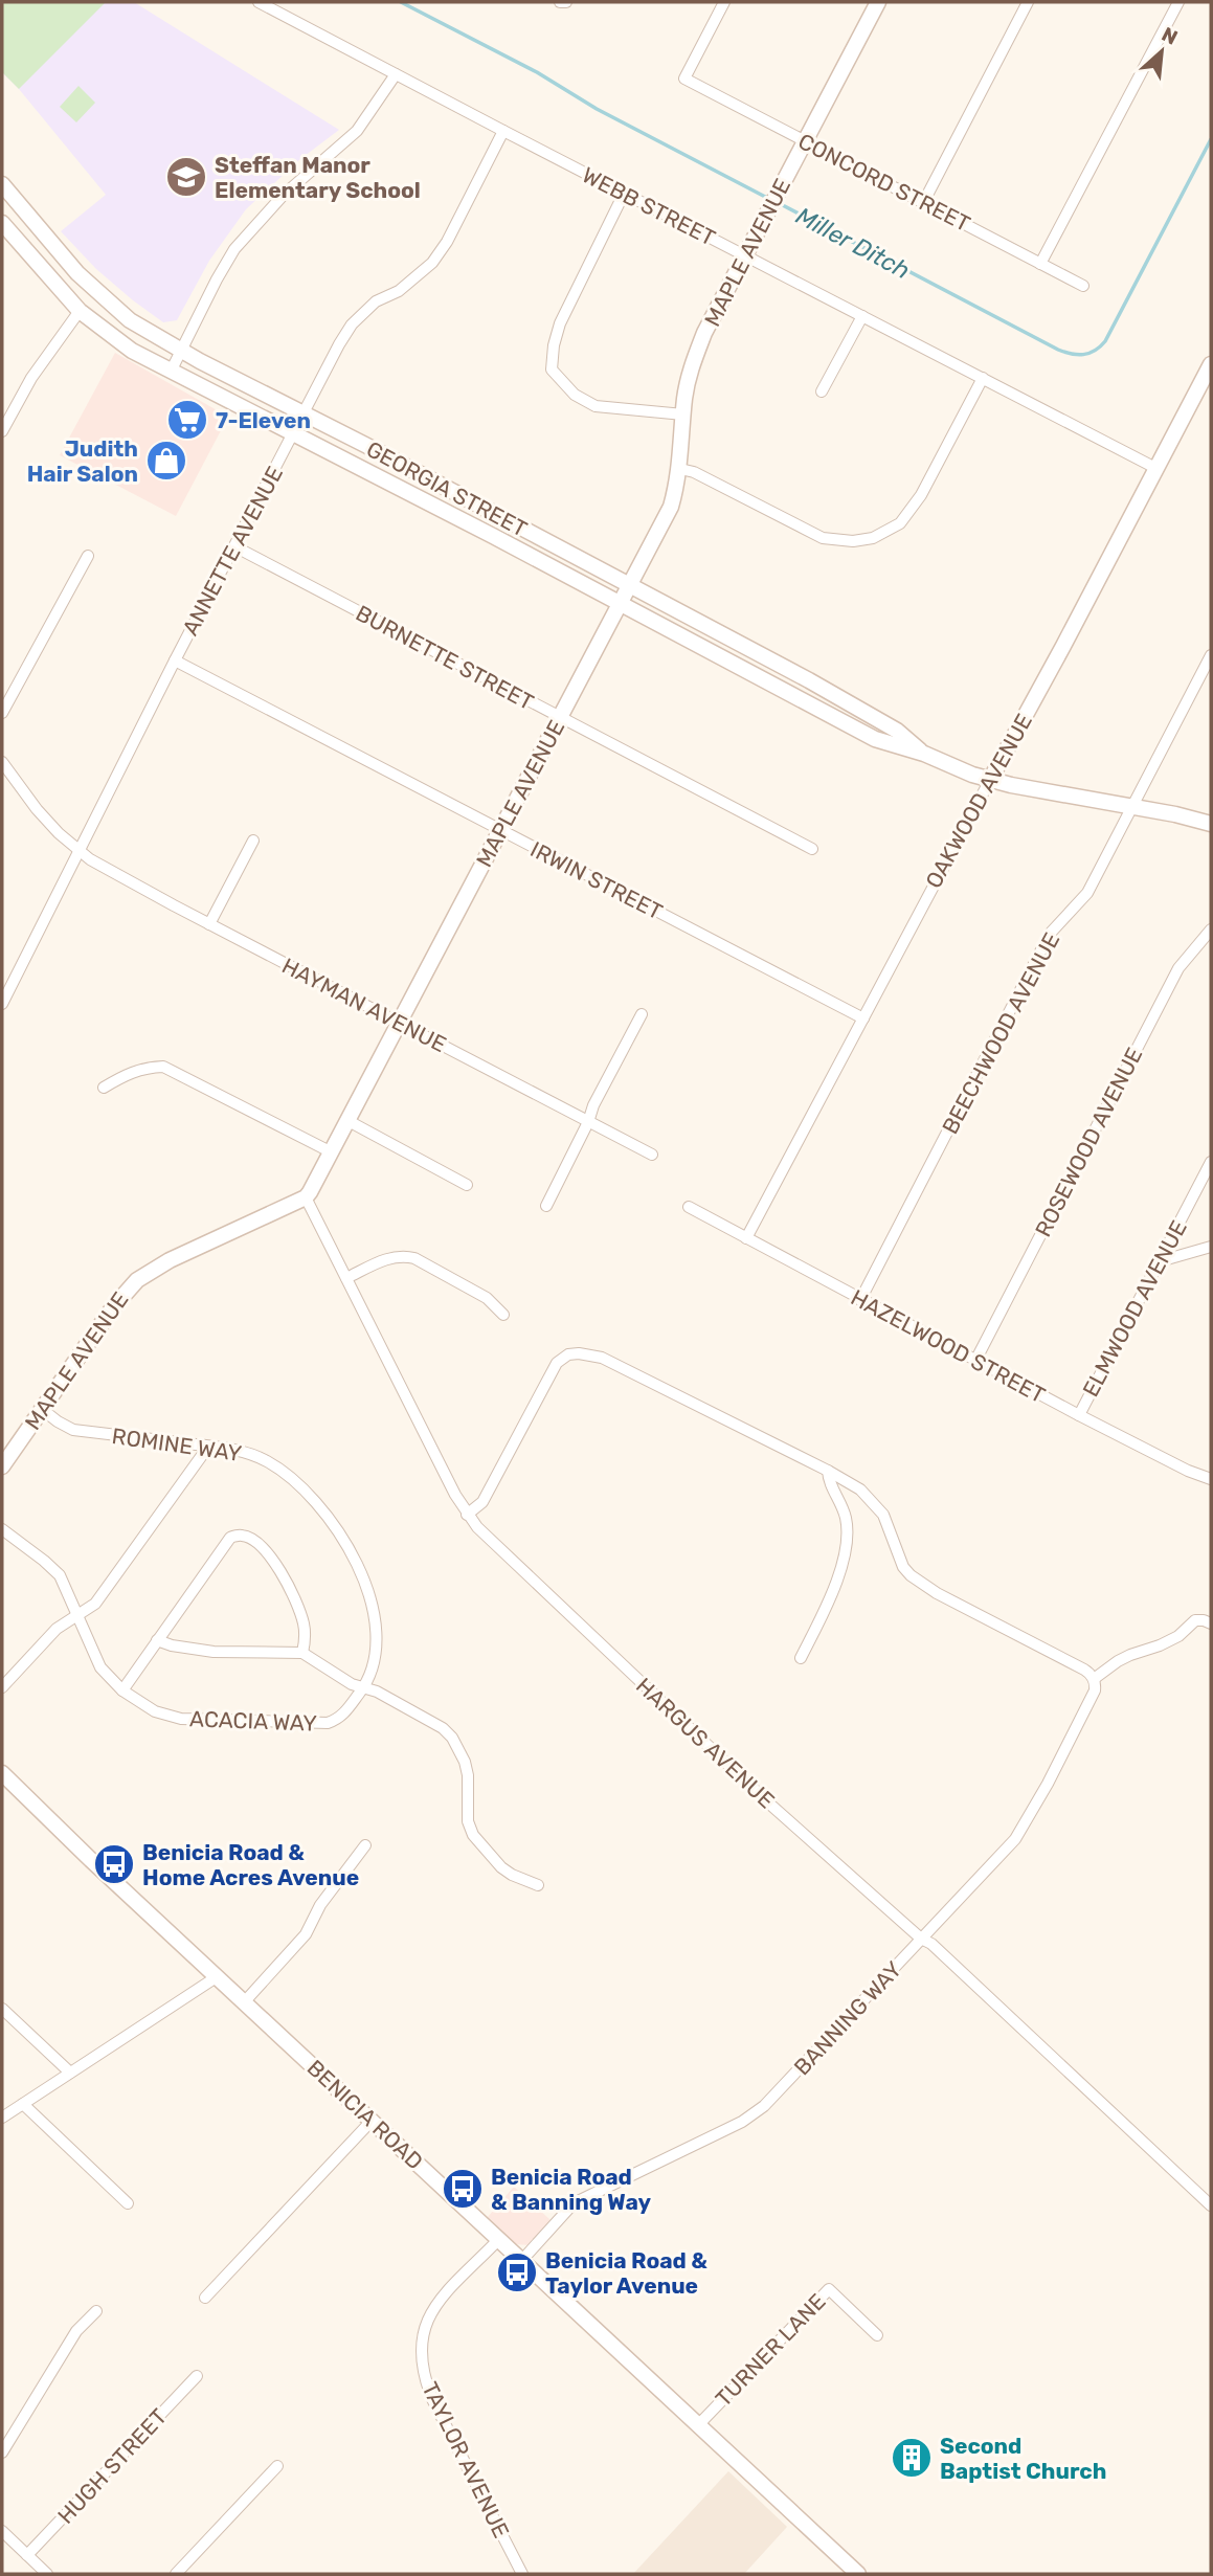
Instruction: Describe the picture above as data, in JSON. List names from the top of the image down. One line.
{"streets":{"main road":["MAPLE AVENUE","GEORGIA STREET","OAKWOOD AVENUE","BENICIA ROAD"],"street":["CONCORD STREET","WEBB STREET","ANNETTE AVENUE","BURNETTE STREET","IRWIN STREET","HAYMAN AVENUE","BEECHWOOD AVENUE","ROSEWOOD AVENUE","ELMWOOD AVENUE","HAZELWOOD STREET","ROMINE WAY","ACACIA WAY","HARGUS AVENUE","BANNING WAY","TURNER LANE","TAYLOR AVENUE","HUGH STREET"]},"crossings":[["CONCORD STREET","MAPLE AVENUE"],["WEBB STREET","MAPLE AVENUE"],["WEBB STREET","ANNETTE AVENUE"],["WEBB STREET","OAKWOOD AVENUE"],["MAPLE AVENUE","GEORGIA STREET"],["MAPLE AVENUE","BURNETTE STREET"],["MAPLE AVENUE","IRWIN STREET"],["MAPLE AVENUE","HAYMAN AVENUE"],["MAPLE AVENUE","ROMINE WAY"],["MAPLE AVENUE","HARGUS AVENUE"],["GEORGIA STREET","ANNETTE AVENUE"],["GEORGIA STREET","OAKWOOD AVENUE"],["GEORGIA STREET","BEECHWOOD AVENUE"],["ANNETTE AVENUE","BURNETTE STREET"],["ANNETTE AVENUE","IRWIN STREET"],["ANNETTE AVENUE","HAYMAN AVENUE"],["OAKWOOD AVENUE","IRWIN STREET"],["OAKWOOD AVENUE","HAZELWOOD STREET"],["BEECHWOOD AVENUE","HAZELWOOD STREET"],["ROSEWOOD AVENUE","HAZELWOOD STREET"],["ELMWOOD AVENUE","HAZELWOOD STREET"],["ROMINE WAY","ACACIA WAY"],["HARGUS AVENUE","BANNING WAY"],["BANNING WAY","BENICIA ROAD"],["BENICIA ROAD","TURNER LANE"],["BENICIA ROAD","TAYLOR AVENUE"]],"water":["Miller Ditch"],"places":{"school or university":["Steffan Manor Elementary School"],"supermarket":["7-Eleven"],"shop":["Judith Hair Salon"],"bus stop":["Benicia Road & Home Acres Avenue","Benicia Road & Banning Way","Benicia Road & Taylor Avenue"],"building":["Second Baptist Church"]},"north":"top right"}
